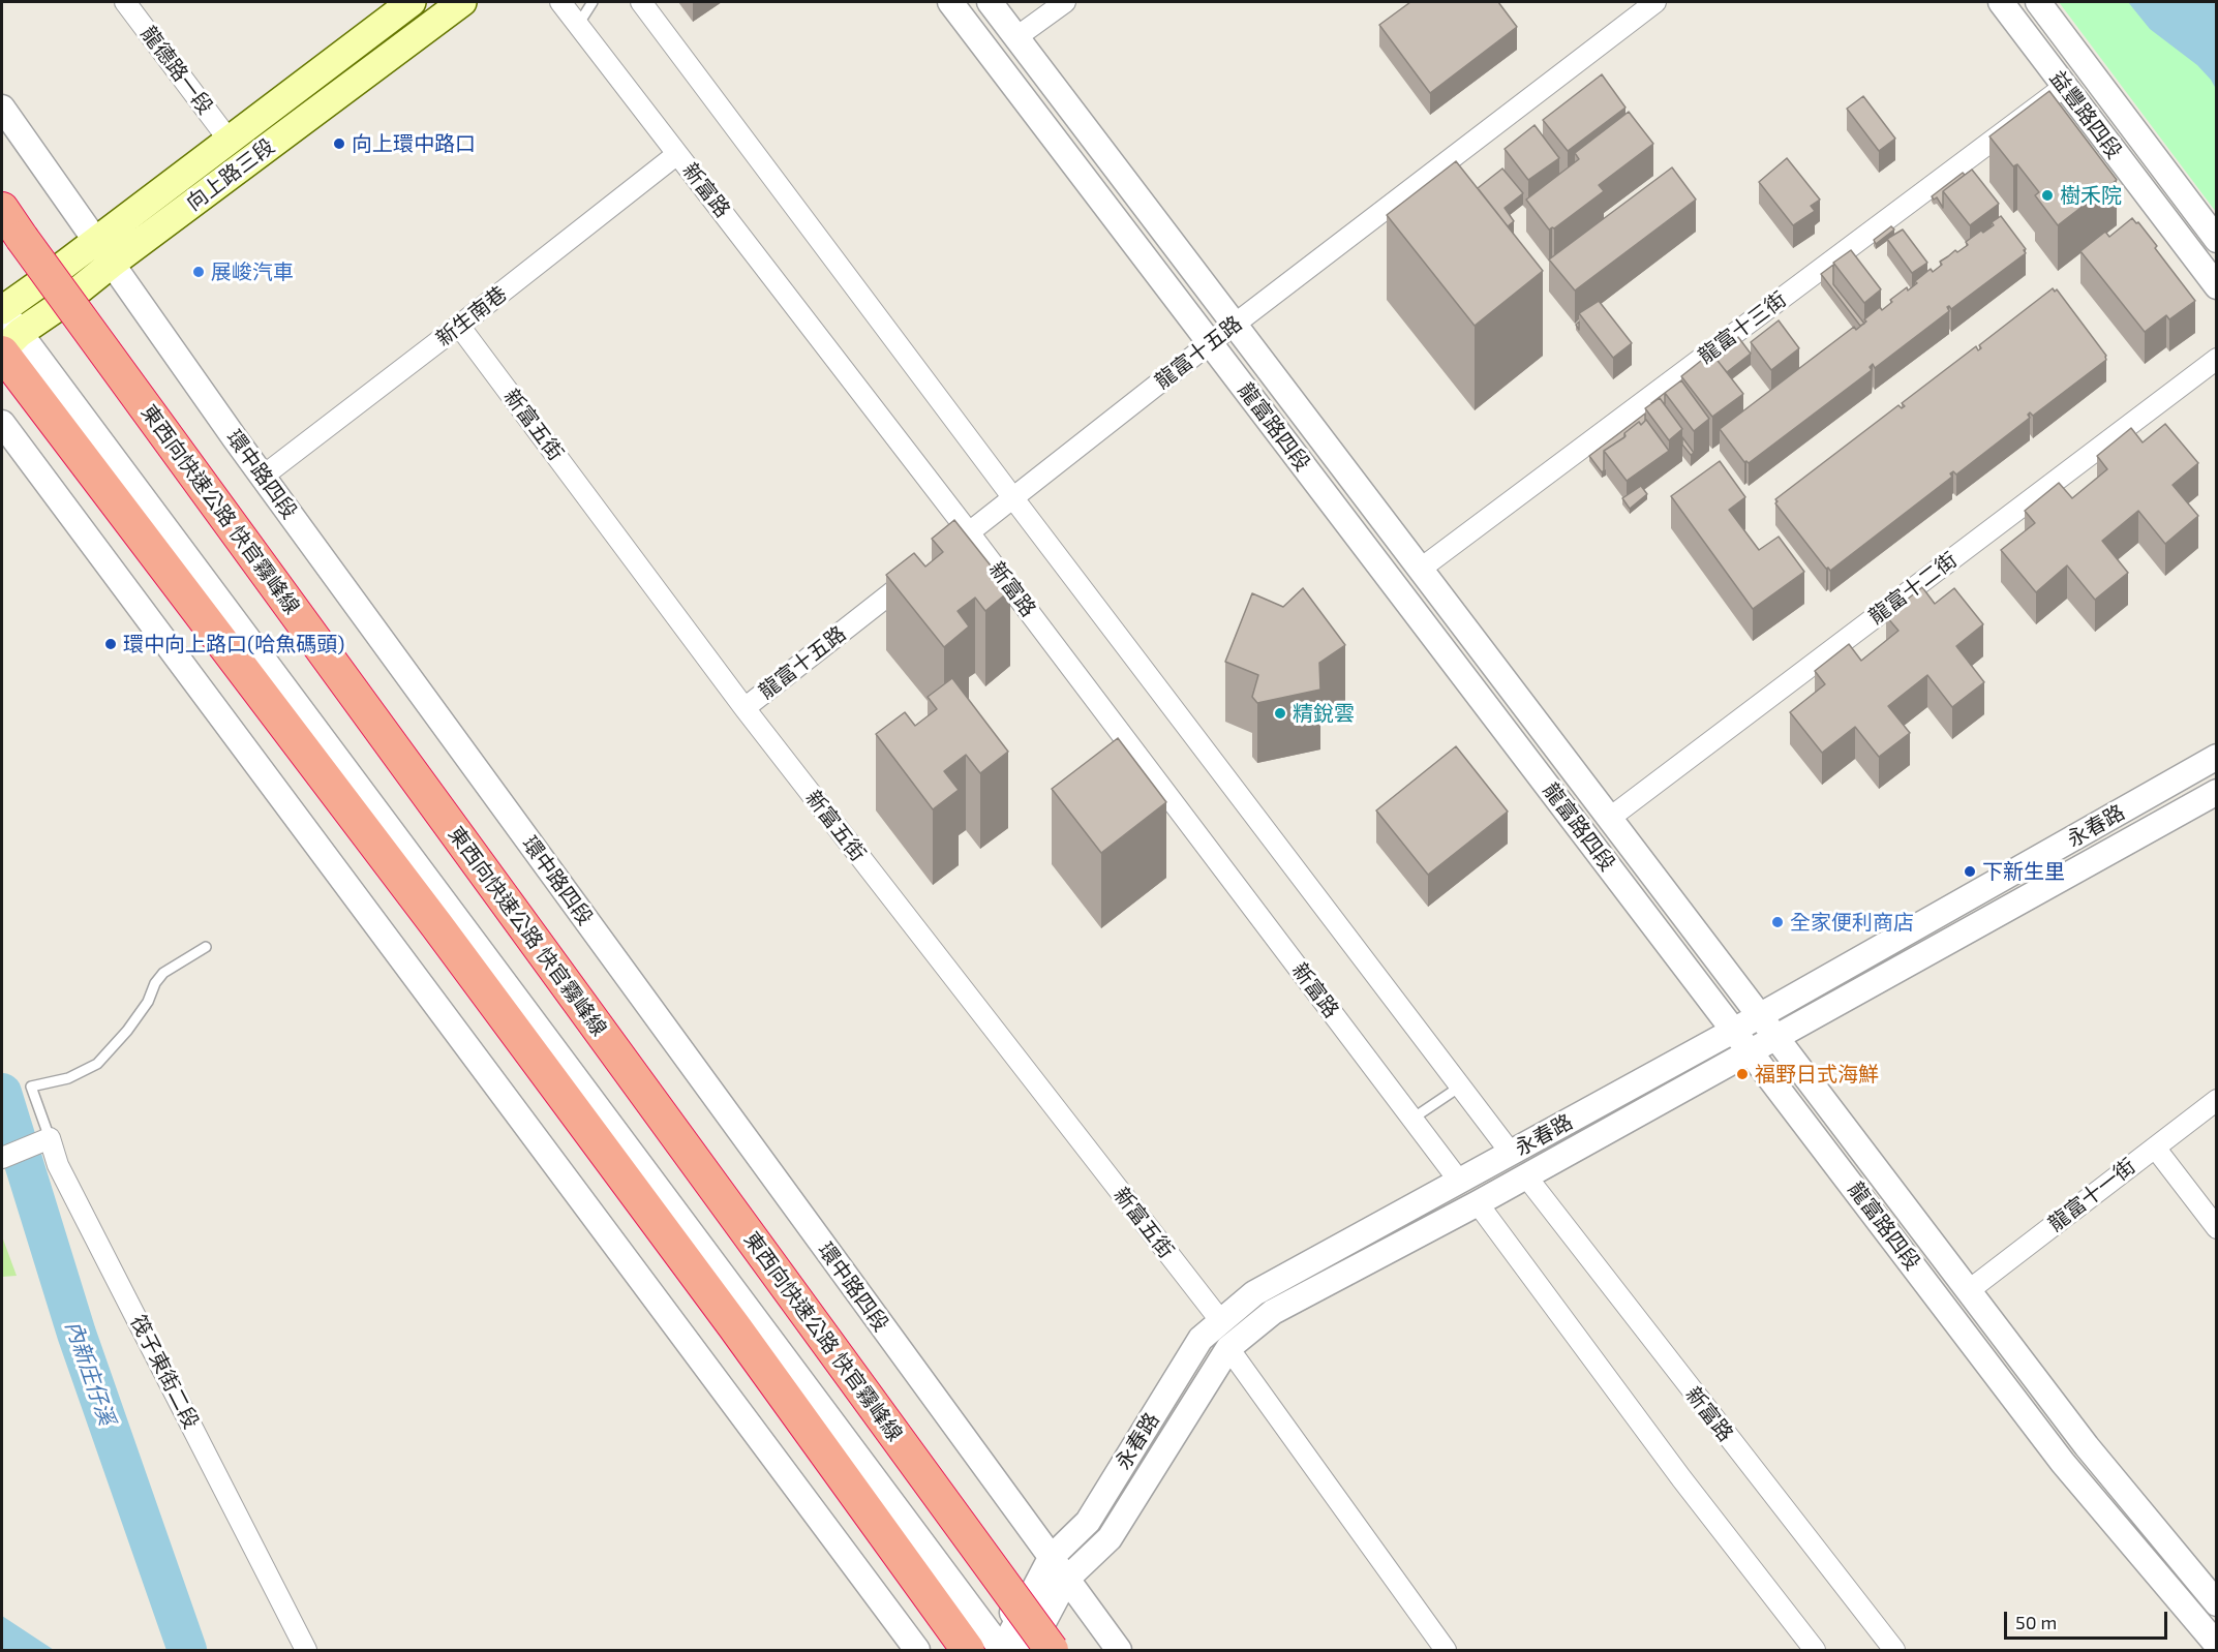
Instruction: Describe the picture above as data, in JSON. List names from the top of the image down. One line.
{"streets":{"highway":["東西向快速公路 快官霧峰線"],"main road":["向上路三段"],"street":["龍德路一段","益豐路四段","新富路","新生南巷","龍富十三街","龍富十五路","新富五街","龍富路四段","環中路四段","龍富十二街","永春路","龍富十一街","筏子東街二段"]},"crossings":[["龍德路一段","向上路三段"],["益豐路四段","龍富十三街"],["向上路三段","環中路四段"],["新富路","新生南巷"],["新富路","龍富十五路"],["新富路","永春路"],["新生南巷","新富五街"],["新生南巷","環中路四段"],["龍富十三街","龍富路四段"],["龍富十五路","新富五街"],["龍富十五路","龍富路四段"],["新富五街","永春路"],["龍富路四段","龍富十二街"],["龍富路四段","永春路"],["龍富路四段","龍富十一街"],["環中路四段","永春路"]],"water":["內新庄仔溪"],"places":["向上環中路口","樹禾院","展峻汽車","環中向上路口(哈魚碼頭)","精銳雲","下新生里","全家便利商店","福野日式海鮮"],"scale_bar":"50 m"}
